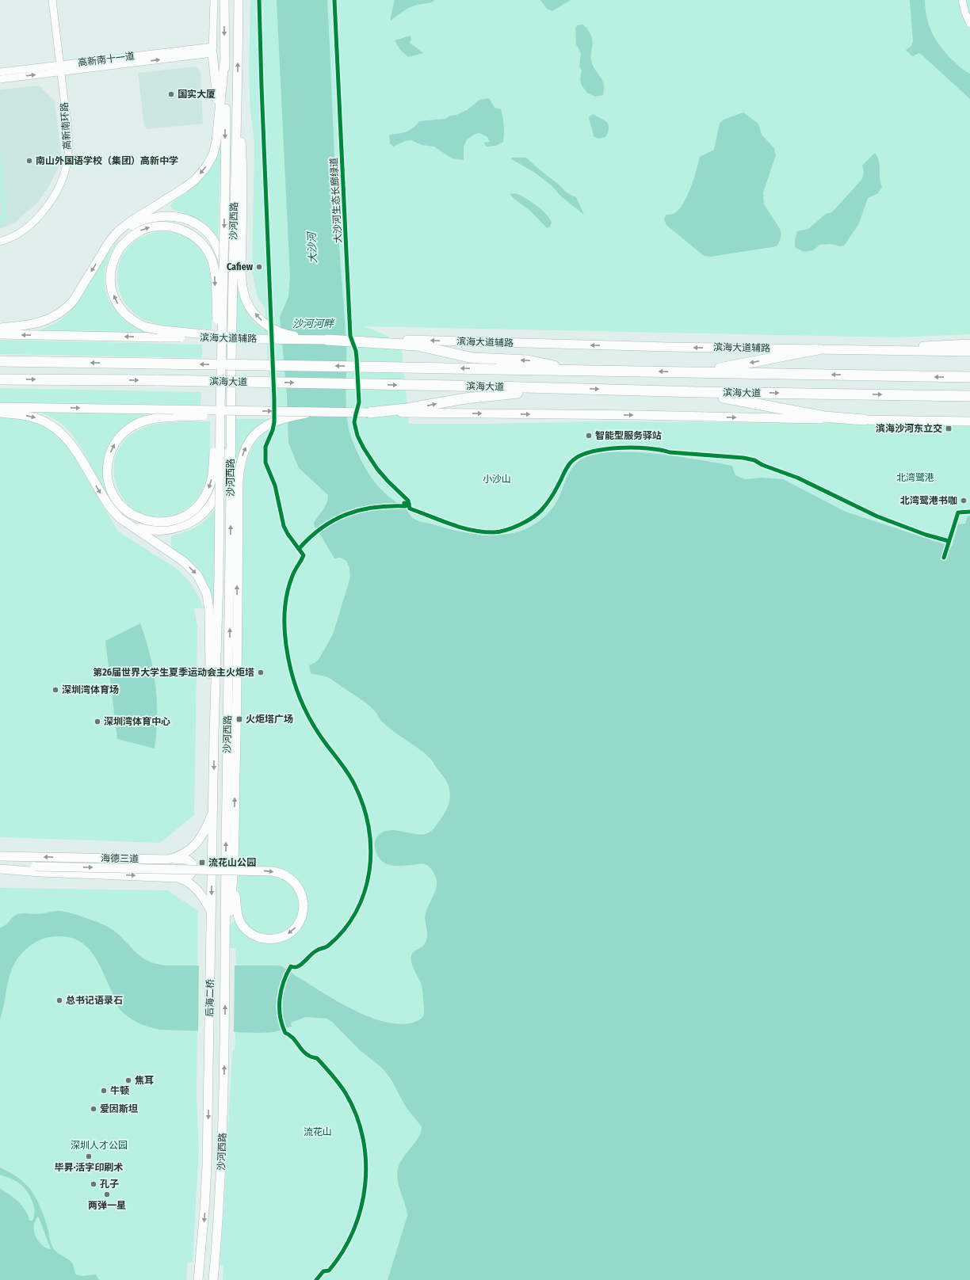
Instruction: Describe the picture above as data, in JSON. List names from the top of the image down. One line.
{"streets":{"highway":["滨海大道"],"main road":["沙河西路","滨海大道辅路","海德三道","后海二桥"],"street":["高新南十一道","高新南环路"],"cycle path":["大沙河生态长廊绿道"]},"crossings":[["高新南十一道","高新南环路"],["沙河西路","海德三道"],["沙河西路","后海二桥"]],"water":["大沙河","沙河河畔"],"parks":["北湾鹭港","小沙山","流花山","深圳人才公园"],"places":{"other":["国实大厦","南山外国语学校（集团）高新中学","Cafiew","智能型服务驿站","北湾鹭港书咖","第26届世界大学生夏季运动会主火炬塔","深圳湾体育场","深圳湾体育中心","总书记语录石","焦耳","牛顿","爱因斯坦","毕昇·活字印刷术","孔子","两弹一星"],"transit":["滨海沙河东立交","火炬塔广场","流花山公园"]}}
